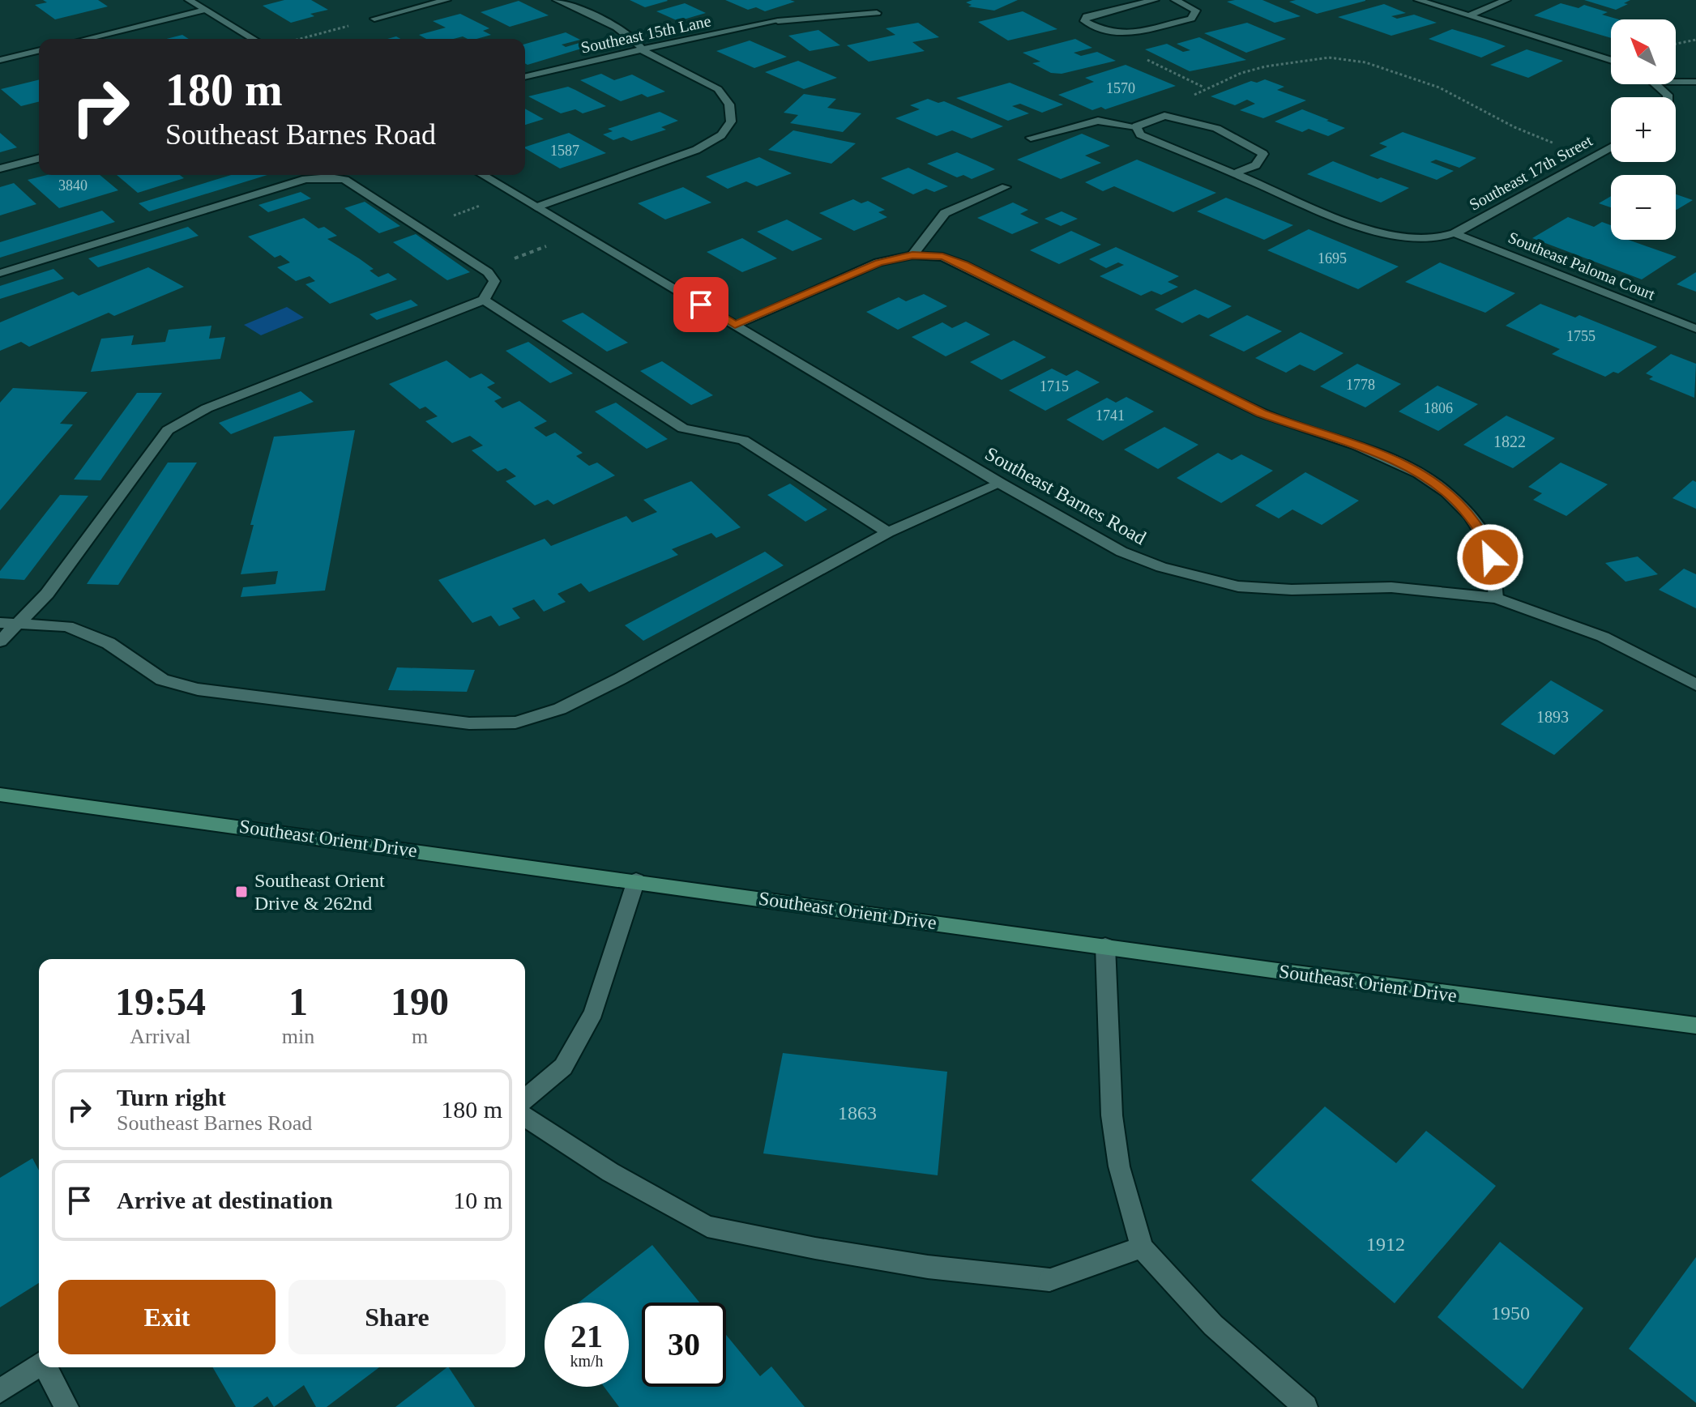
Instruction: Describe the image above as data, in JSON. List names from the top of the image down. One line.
{"streets":{"main road":["Southeast Orient Drive"],"street":["Southeast 15th Lane","Southeast 17th Street","Southeast Paloma Court","Southeast Barnes Road"]},"crossings":[["Southeast 17th Street","Southeast Paloma Court"]],"places":{"transit":["Southeast Orient Drive & 262nd"]},"house_numbers":["1570","1587","3840","1695","1755","1778","1715","1806","1741","1822","1893","1863","1912","1950"],"north":"top left","page":{"map_buttons":["+","−"],"turn":["180 m","Southeast Barnes Road"],"eta":["19:54","Arrival","1","min","190","m"],"list":[{"name":"Turn right","note":"Southeast Barnes Road","value":"180 m"},{"name":"Arrive at destination","value":"10 m"}],"buttons":["Exit","Share"],"speed":"21 km/h","limit":"30"}}
